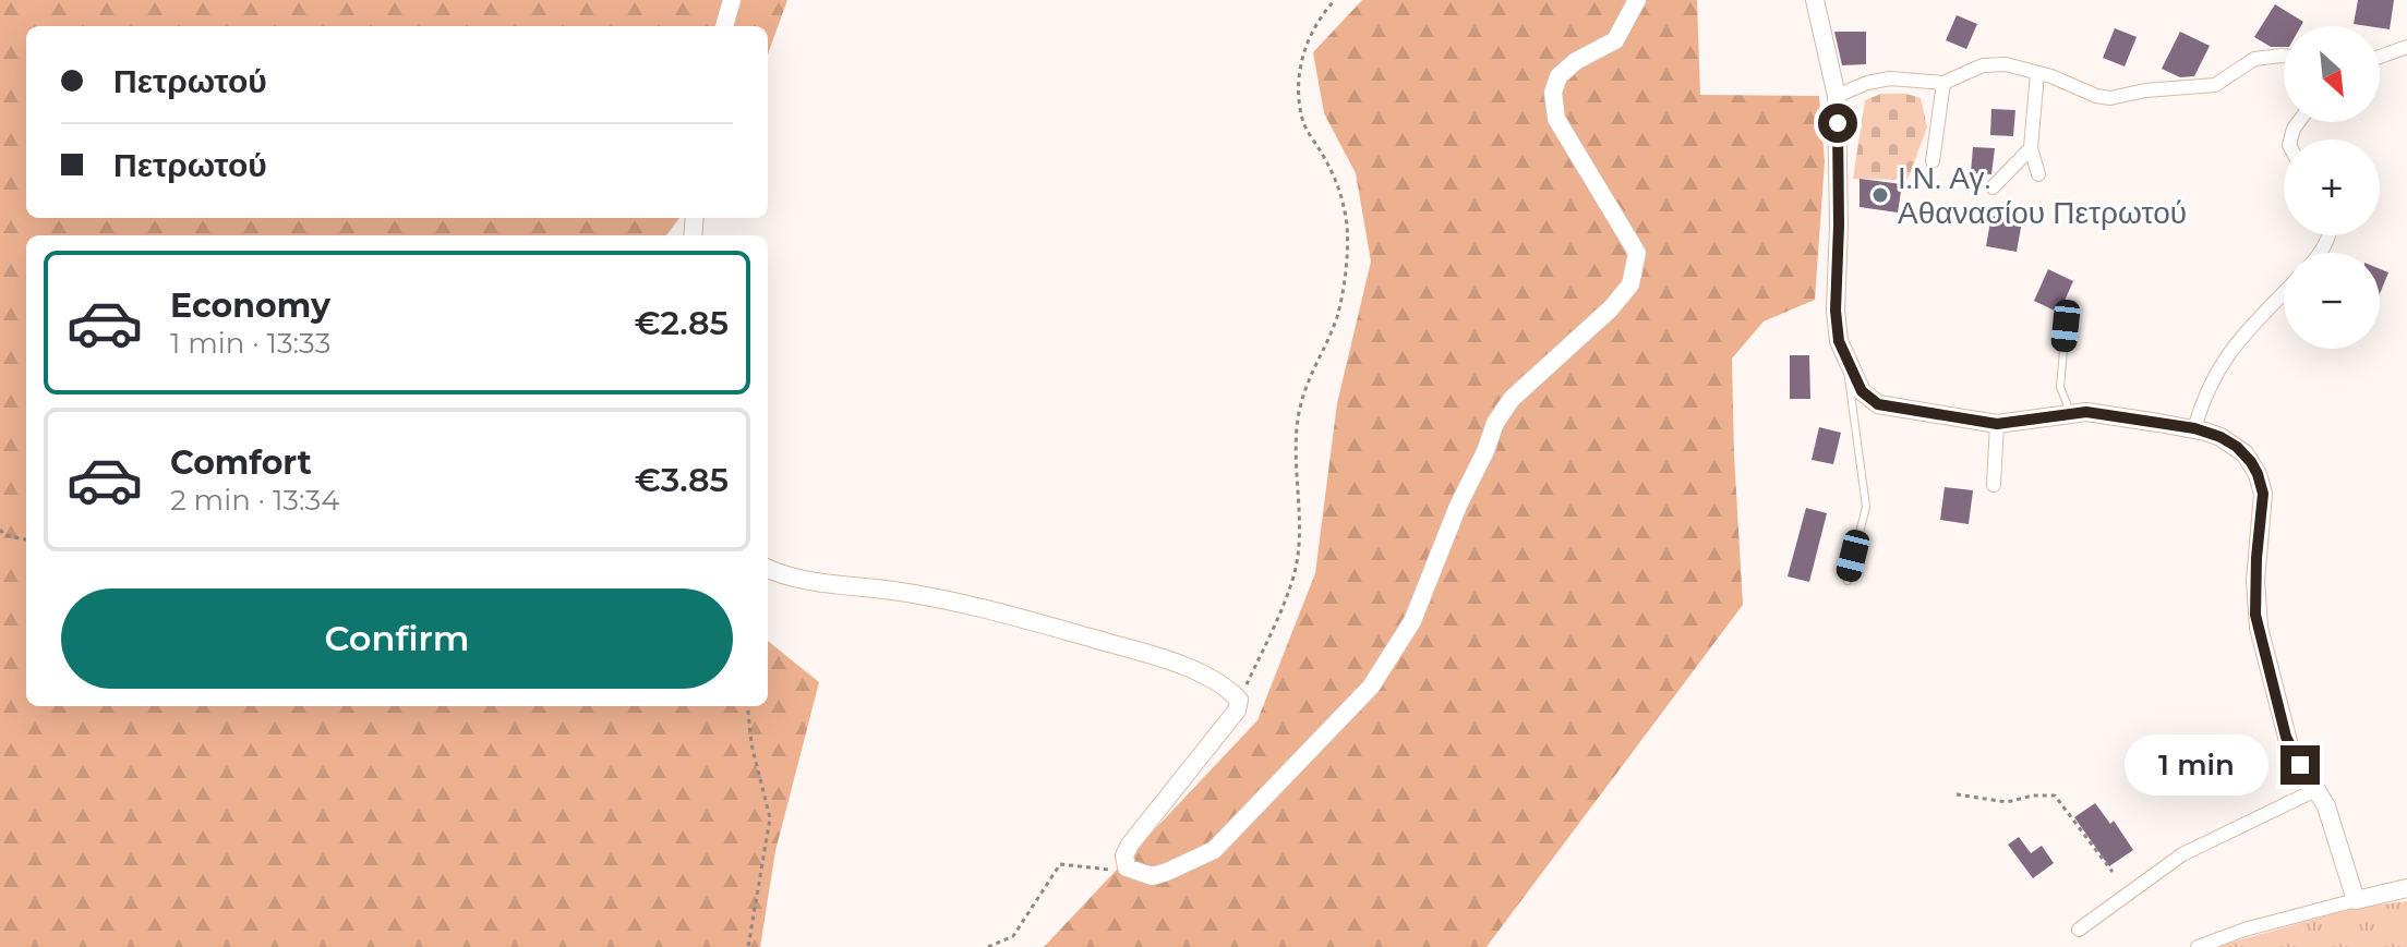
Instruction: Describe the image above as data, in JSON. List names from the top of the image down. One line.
{"places":["Ι.Ν. Αγ. Αθανασίου Πετρωτού"],"north":"bottom right","page":{"map_buttons":["+","−"],"banner":["Πετρωτού","Πετρωτού"],"list":[{"name":"Economy","note":"1 min · 13:33","value":"€2.85"},{"name":"Comfort","note":"2 min · 13:34","value":"€3.85"}],"buttons":"Confirm","bubble":"1 min"}}
